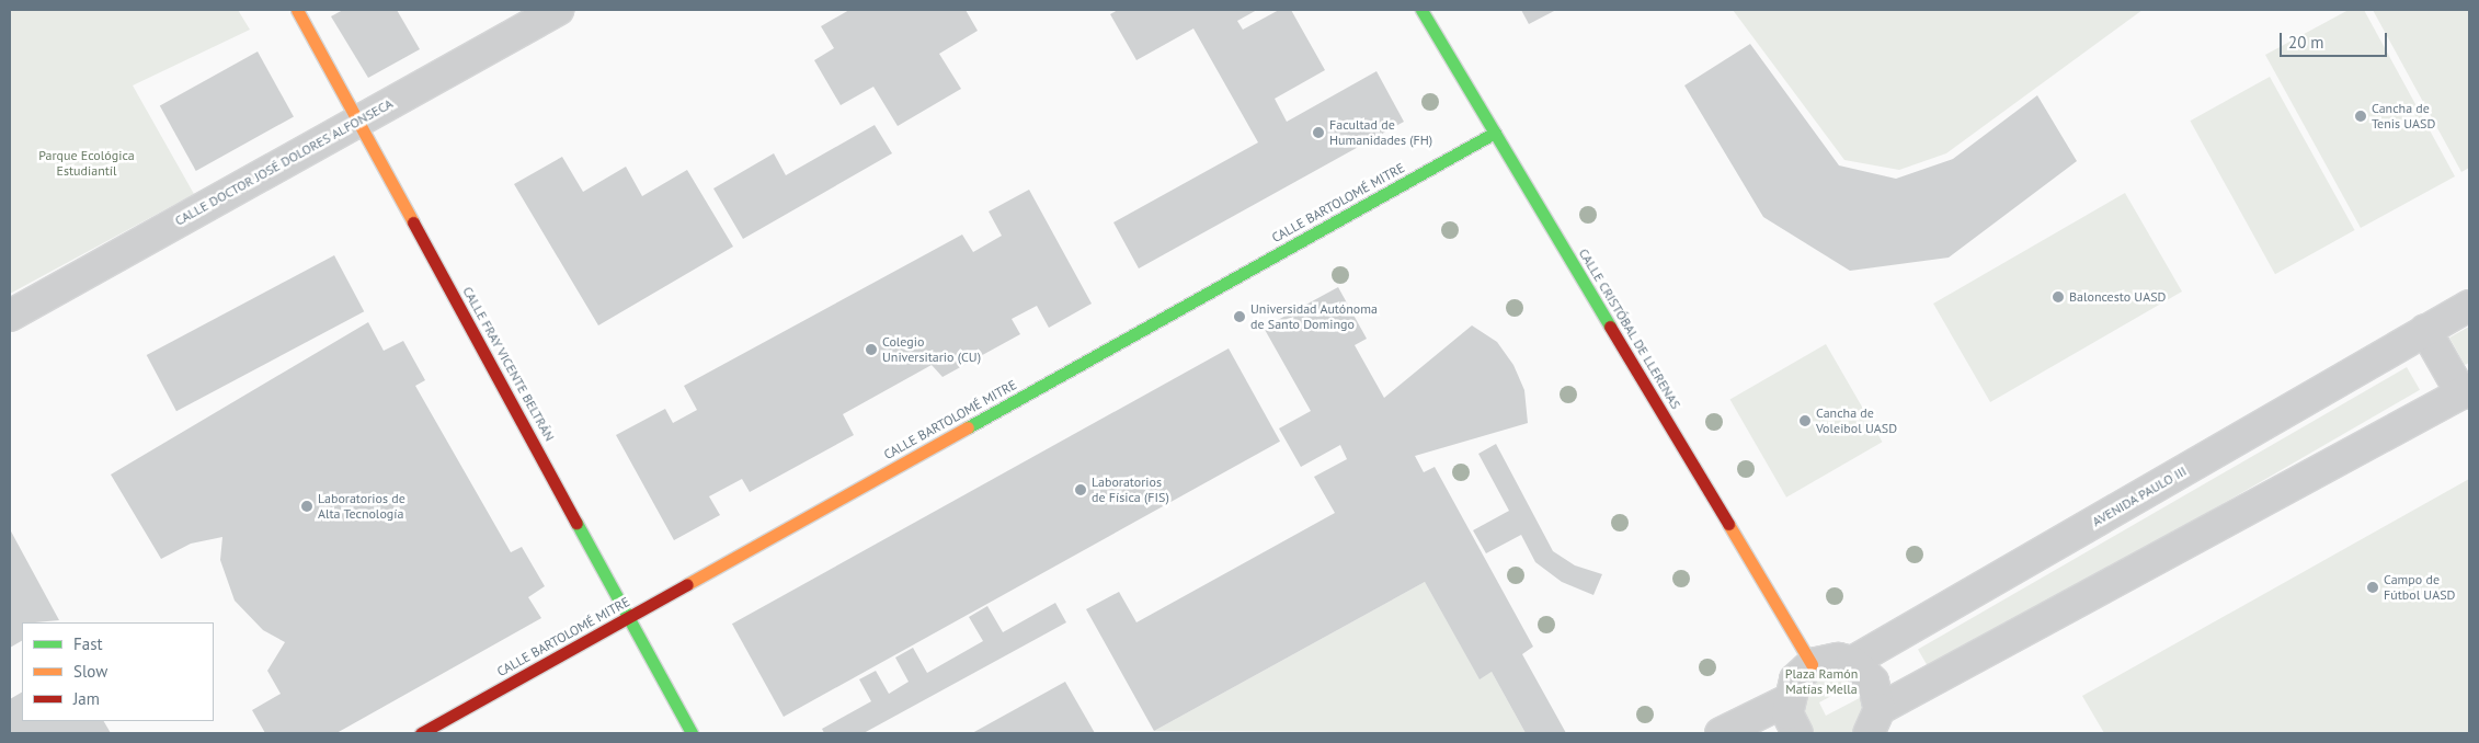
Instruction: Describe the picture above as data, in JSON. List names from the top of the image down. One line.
{"streets":{"street":["CALLE DOCTOR JOSÉ DOLORES ALFONSECA","CALLE BARTOLOMÉ MITRE","CALLE CRISTÓBAL DE LLERENAS","CALLE FRAY VICENTE BELTRÁN","AVENIDA PAULO III"]},"crossings":[["CALLE DOCTOR JOSÉ DOLORES ALFONSECA","CALLE FRAY VICENTE BELTRÁN"],["CALLE BARTOLOMÉ MITRE","CALLE CRISTÓBAL DE LLERENAS"],["CALLE BARTOLOMÉ MITRE","CALLE FRAY VICENTE BELTRÁN"]],"parks":["Parque Ecológica Estudiantíl","Plaza Ramón Matías Mella"],"places":["Cancha de Tenis UASD","Facultad de Humanidades (FH)","Baloncesto UASD","Universidad Autónoma de Santo Domingo","Colegio Universitario (CU)","Cancha de Voleibol UASD","Laboratorios de Física (FIS)","Laboratorios de Alta Tecnología","Campo de Fútbol UASD"],"legend":["Fast","Slow","Jam"],"scale_bar":"20 m"}
